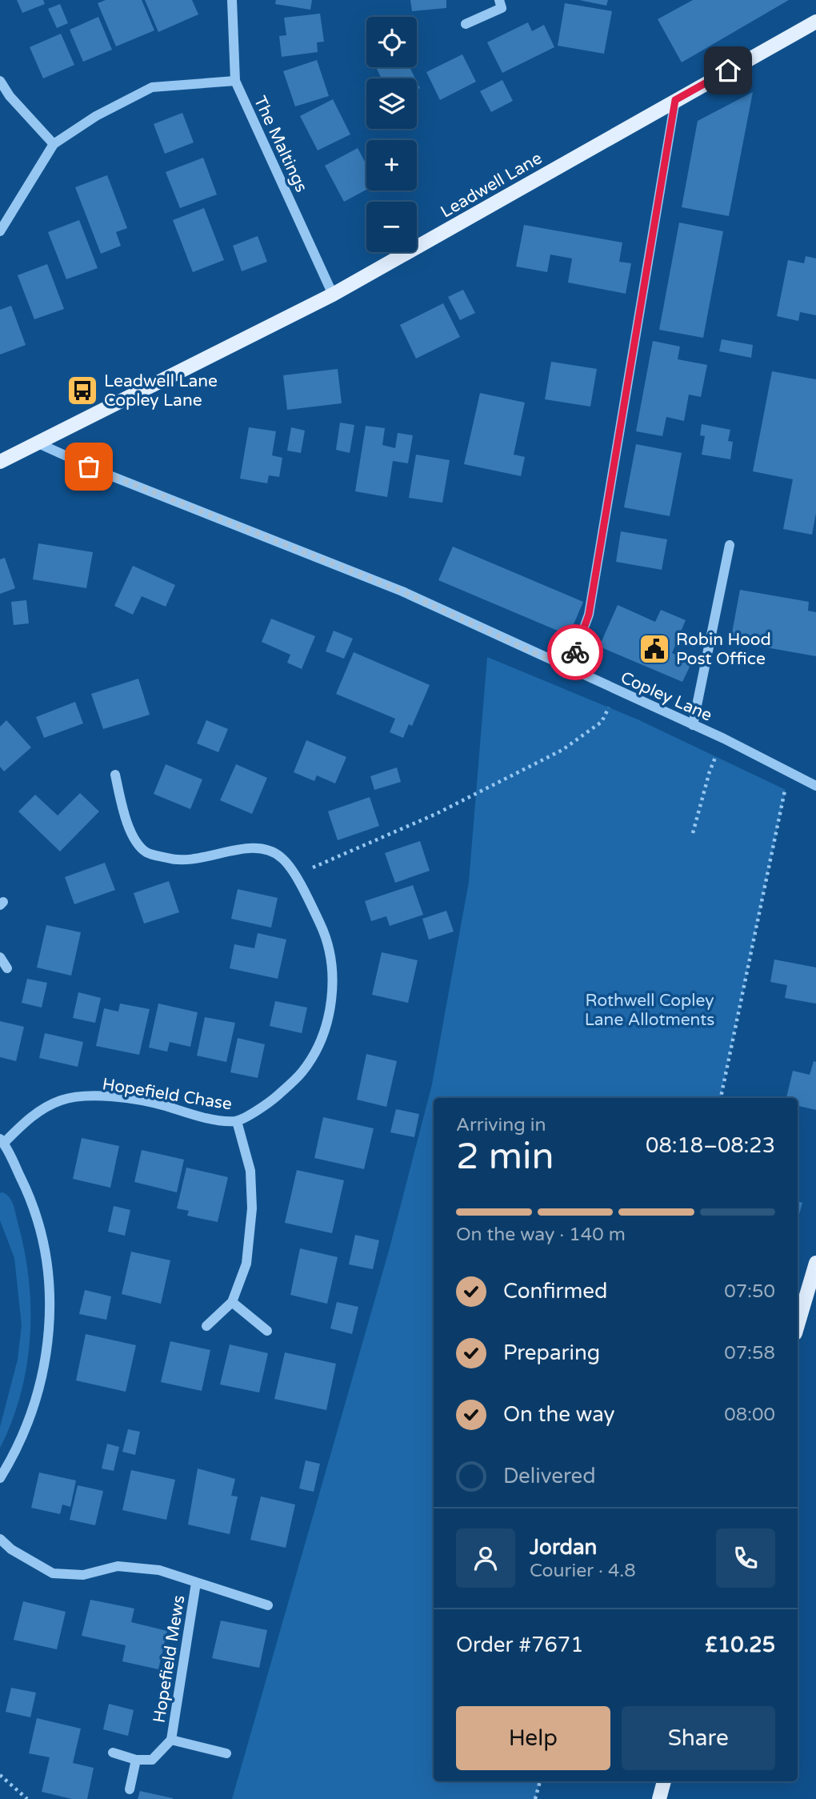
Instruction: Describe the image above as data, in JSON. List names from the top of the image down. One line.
{"streets":{"main road":["Leadwell Lane"],"street":["The Maltings","Copley Lane","Hopefield Chase","Hopefield Mews"]},"crossings":[["The Maltings","Leadwell Lane"],["Leadwell Lane","Copley Lane"]],"parks":["Rothwell Copley Lane Allotments"],"places":{"bus stop":["Leadwell Lane Copley Lane"],"public building":["Robin Hood Post Office"]},"page":{"map_buttons":["+","−"],"heading":["2 min","Arriving in","08:18–08:23"],"panel":["Jordan","Courier · 4.8","Order #7671","£10.25"],"bar":"On the way · 140 m","list":[["Confirmed","07:50"],["Preparing","07:58"],["On the way","08:00"],"Delivered"],"buttons":["Help","Share"]}}
